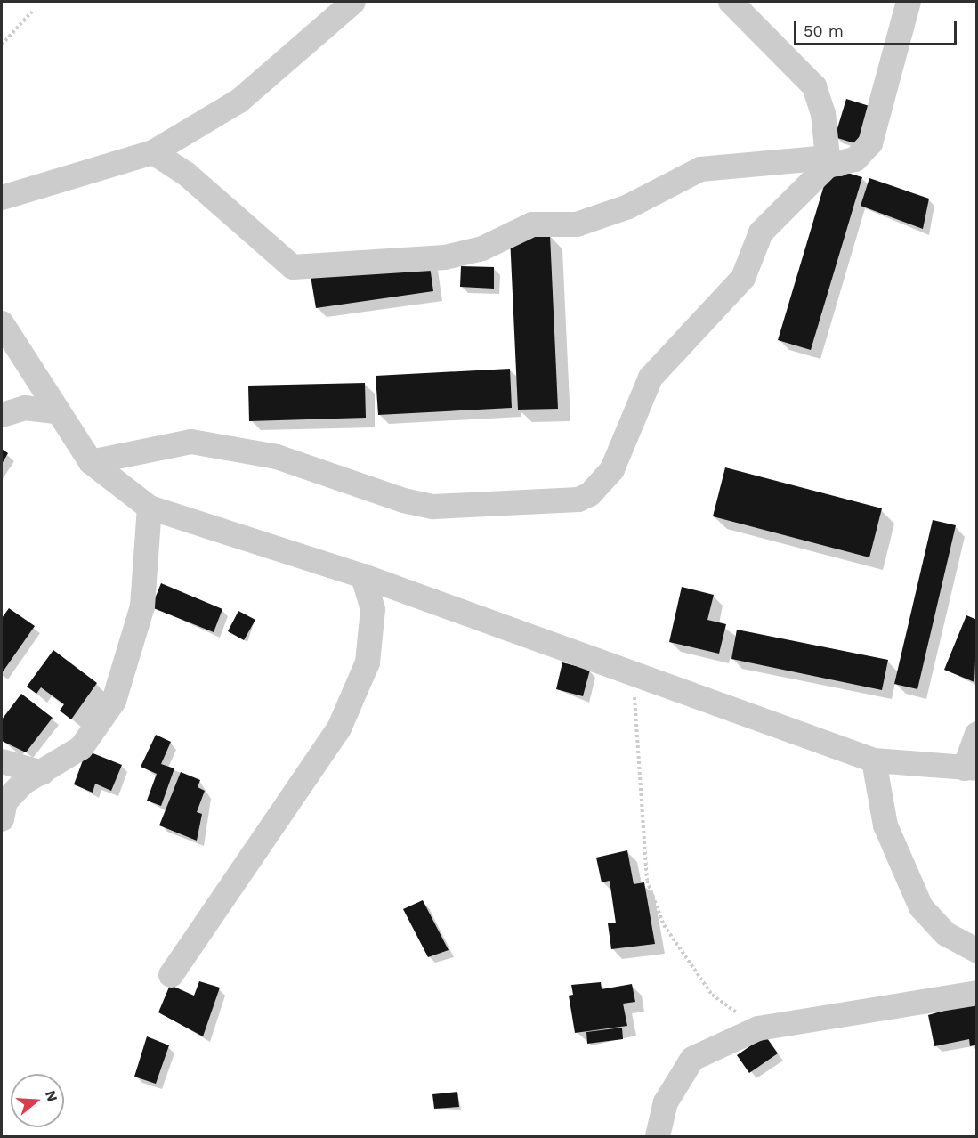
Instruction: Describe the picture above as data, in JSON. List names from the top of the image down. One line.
{"scale_bar":"50 m","north":"right"}
